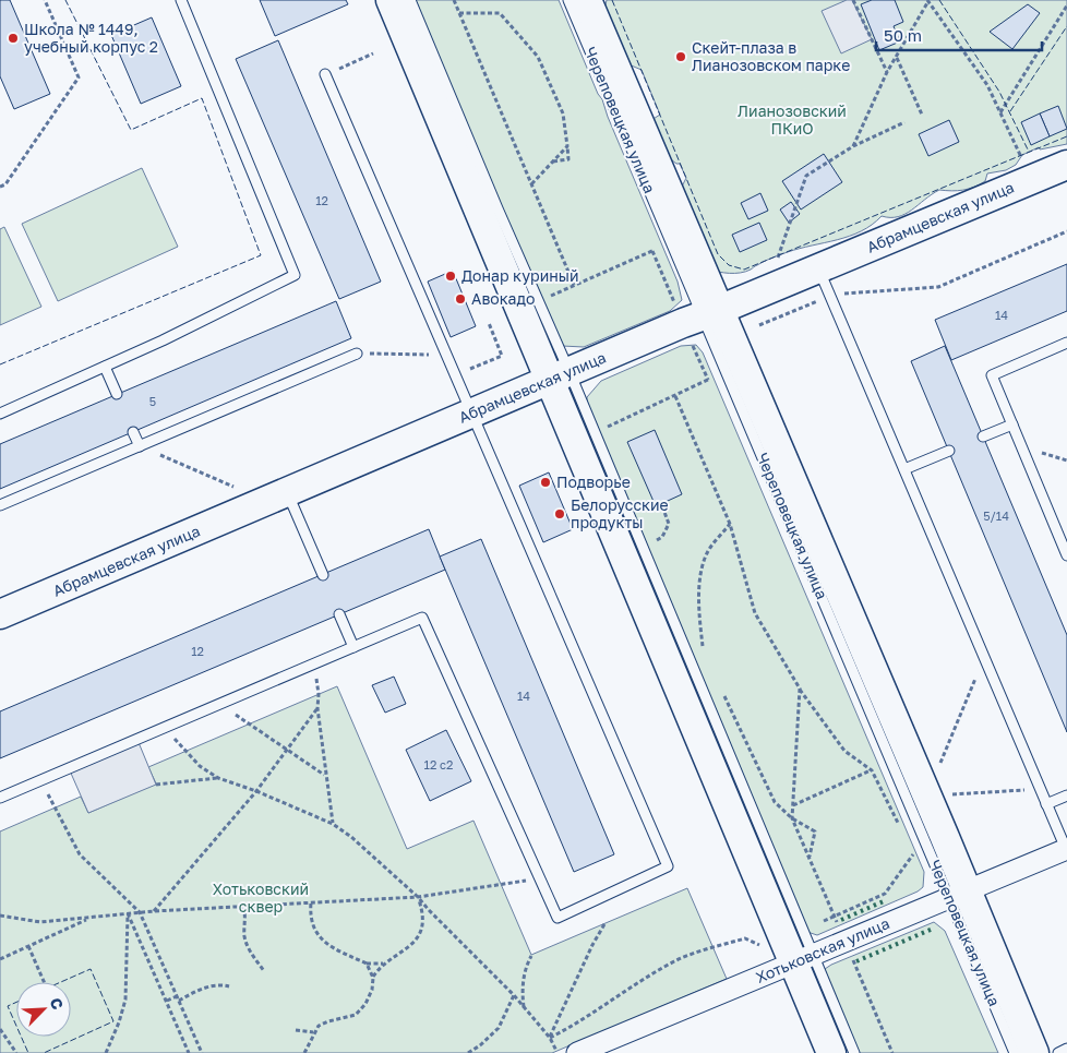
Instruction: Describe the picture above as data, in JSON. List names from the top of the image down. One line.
{"streets":{"main road":["Череповецкая улица","Абрамцевская улица"],"street":["Хотьковская улица"]},"crossings":[["Череповецкая улица","Абрамцевская улица"],["Череповецкая улица","Хотьковская улица"]],"parks":["Лианозовский ПКиО","Хотьковский сквер"],"places":["Школа № 1449, учебный корпус 2","Скейт-плаза в Лианозовском парке","Донар куриный","Авокадо","Подворье","Белорусские продукты"],"house_numbers":["12","14","5","5/14","12","14","12 с2"],"scale_bar":"50 m","north":"top right"}
